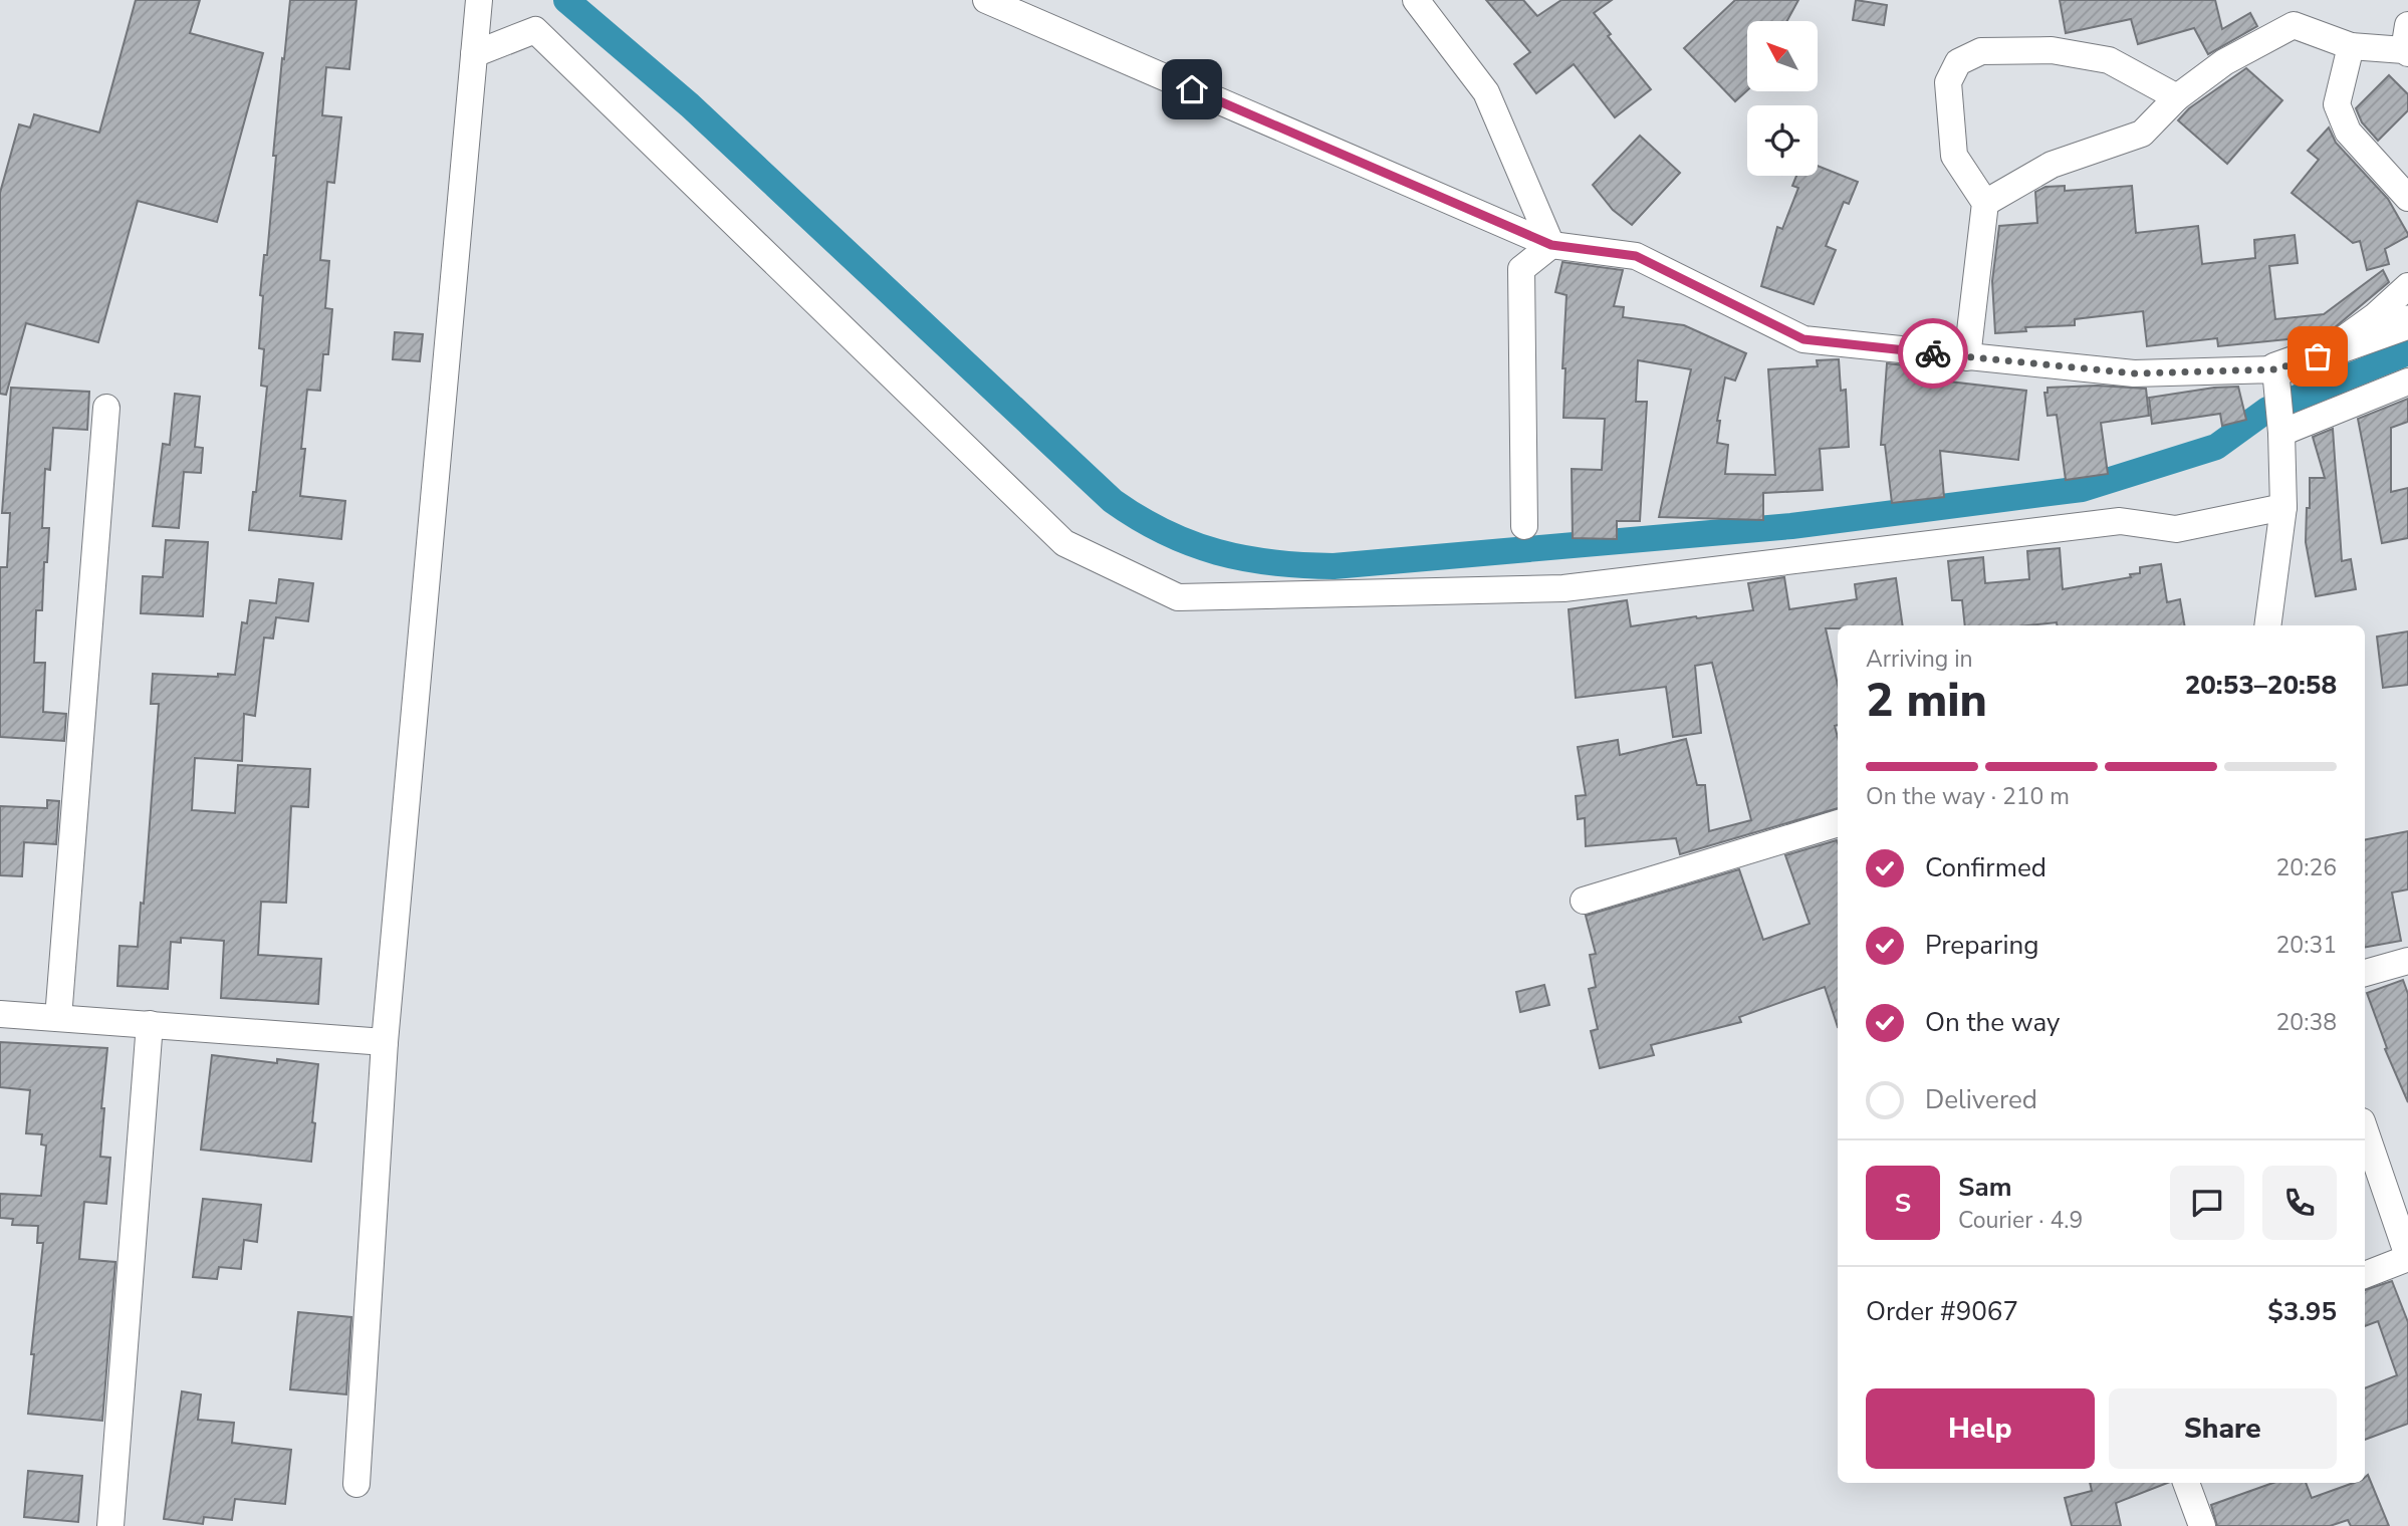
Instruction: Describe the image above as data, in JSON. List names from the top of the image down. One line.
{"north":"top left","page":{"heading":["2 min","Arriving in","20:53–20:58"],"panel":["Sam","Courier · 4.9","Order #9067","$3.95"],"bar":"On the way · 210 m","list":[["Confirmed","20:26"],["Preparing","20:31"],["On the way","20:38"],"Delivered"],"round":"S","buttons":["Help","Share"]}}
